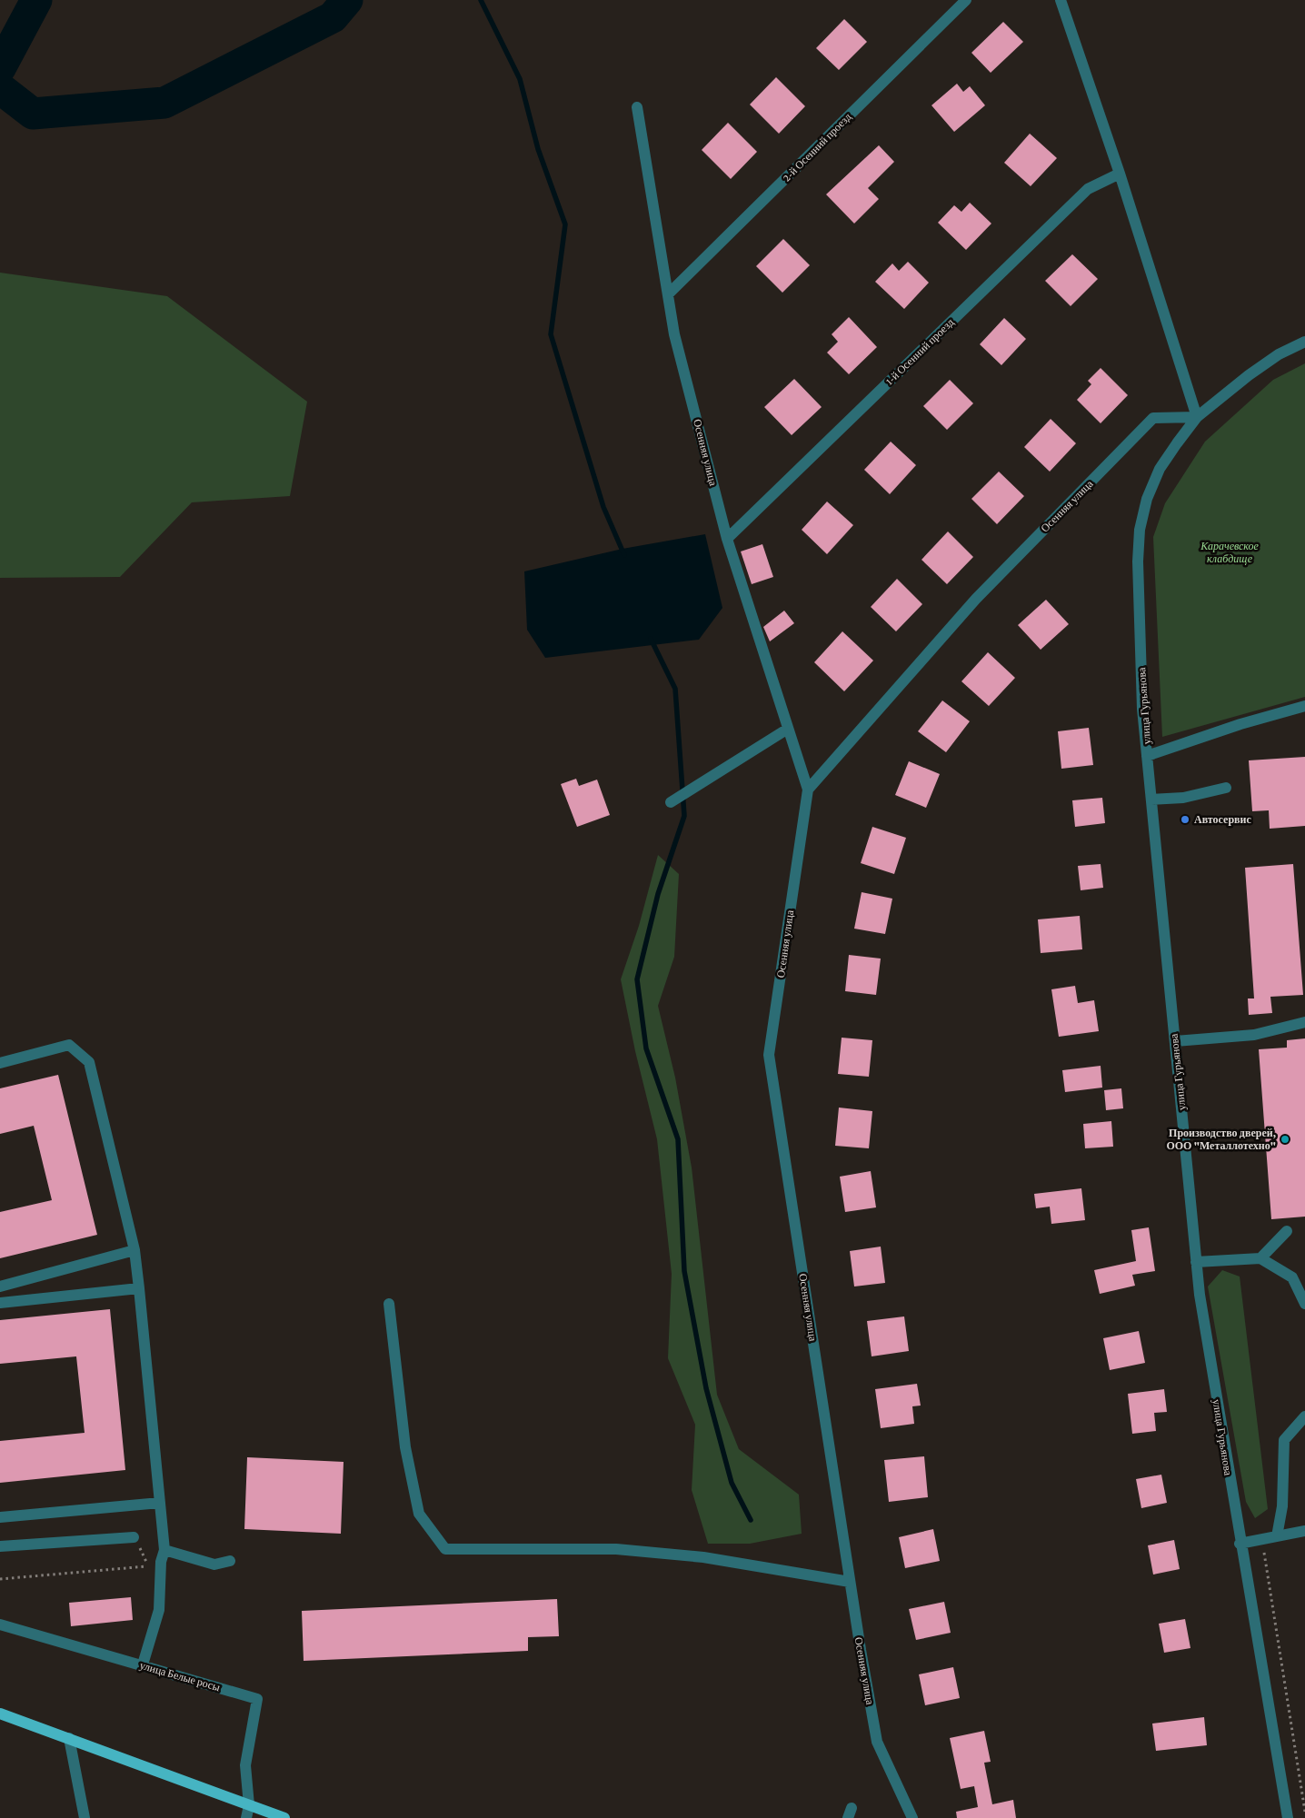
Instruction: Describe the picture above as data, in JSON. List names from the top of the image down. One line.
{"streets":{"street":["2-й Осенний проезд","1-й Осенний проезд","Осенняя улица","улица Гурьянова","улица Белые росы"]},"crossings":[["2-й Осенний проезд","Осенняя улица"],["1-й Осенний проезд","Осенняя улица"],["Осенняя улица","улица Гурьянова"]],"parks":["Карачевское клабдище"],"places":["Автосервис","Производство дверей, ООО \"Металлотехно\""]}
